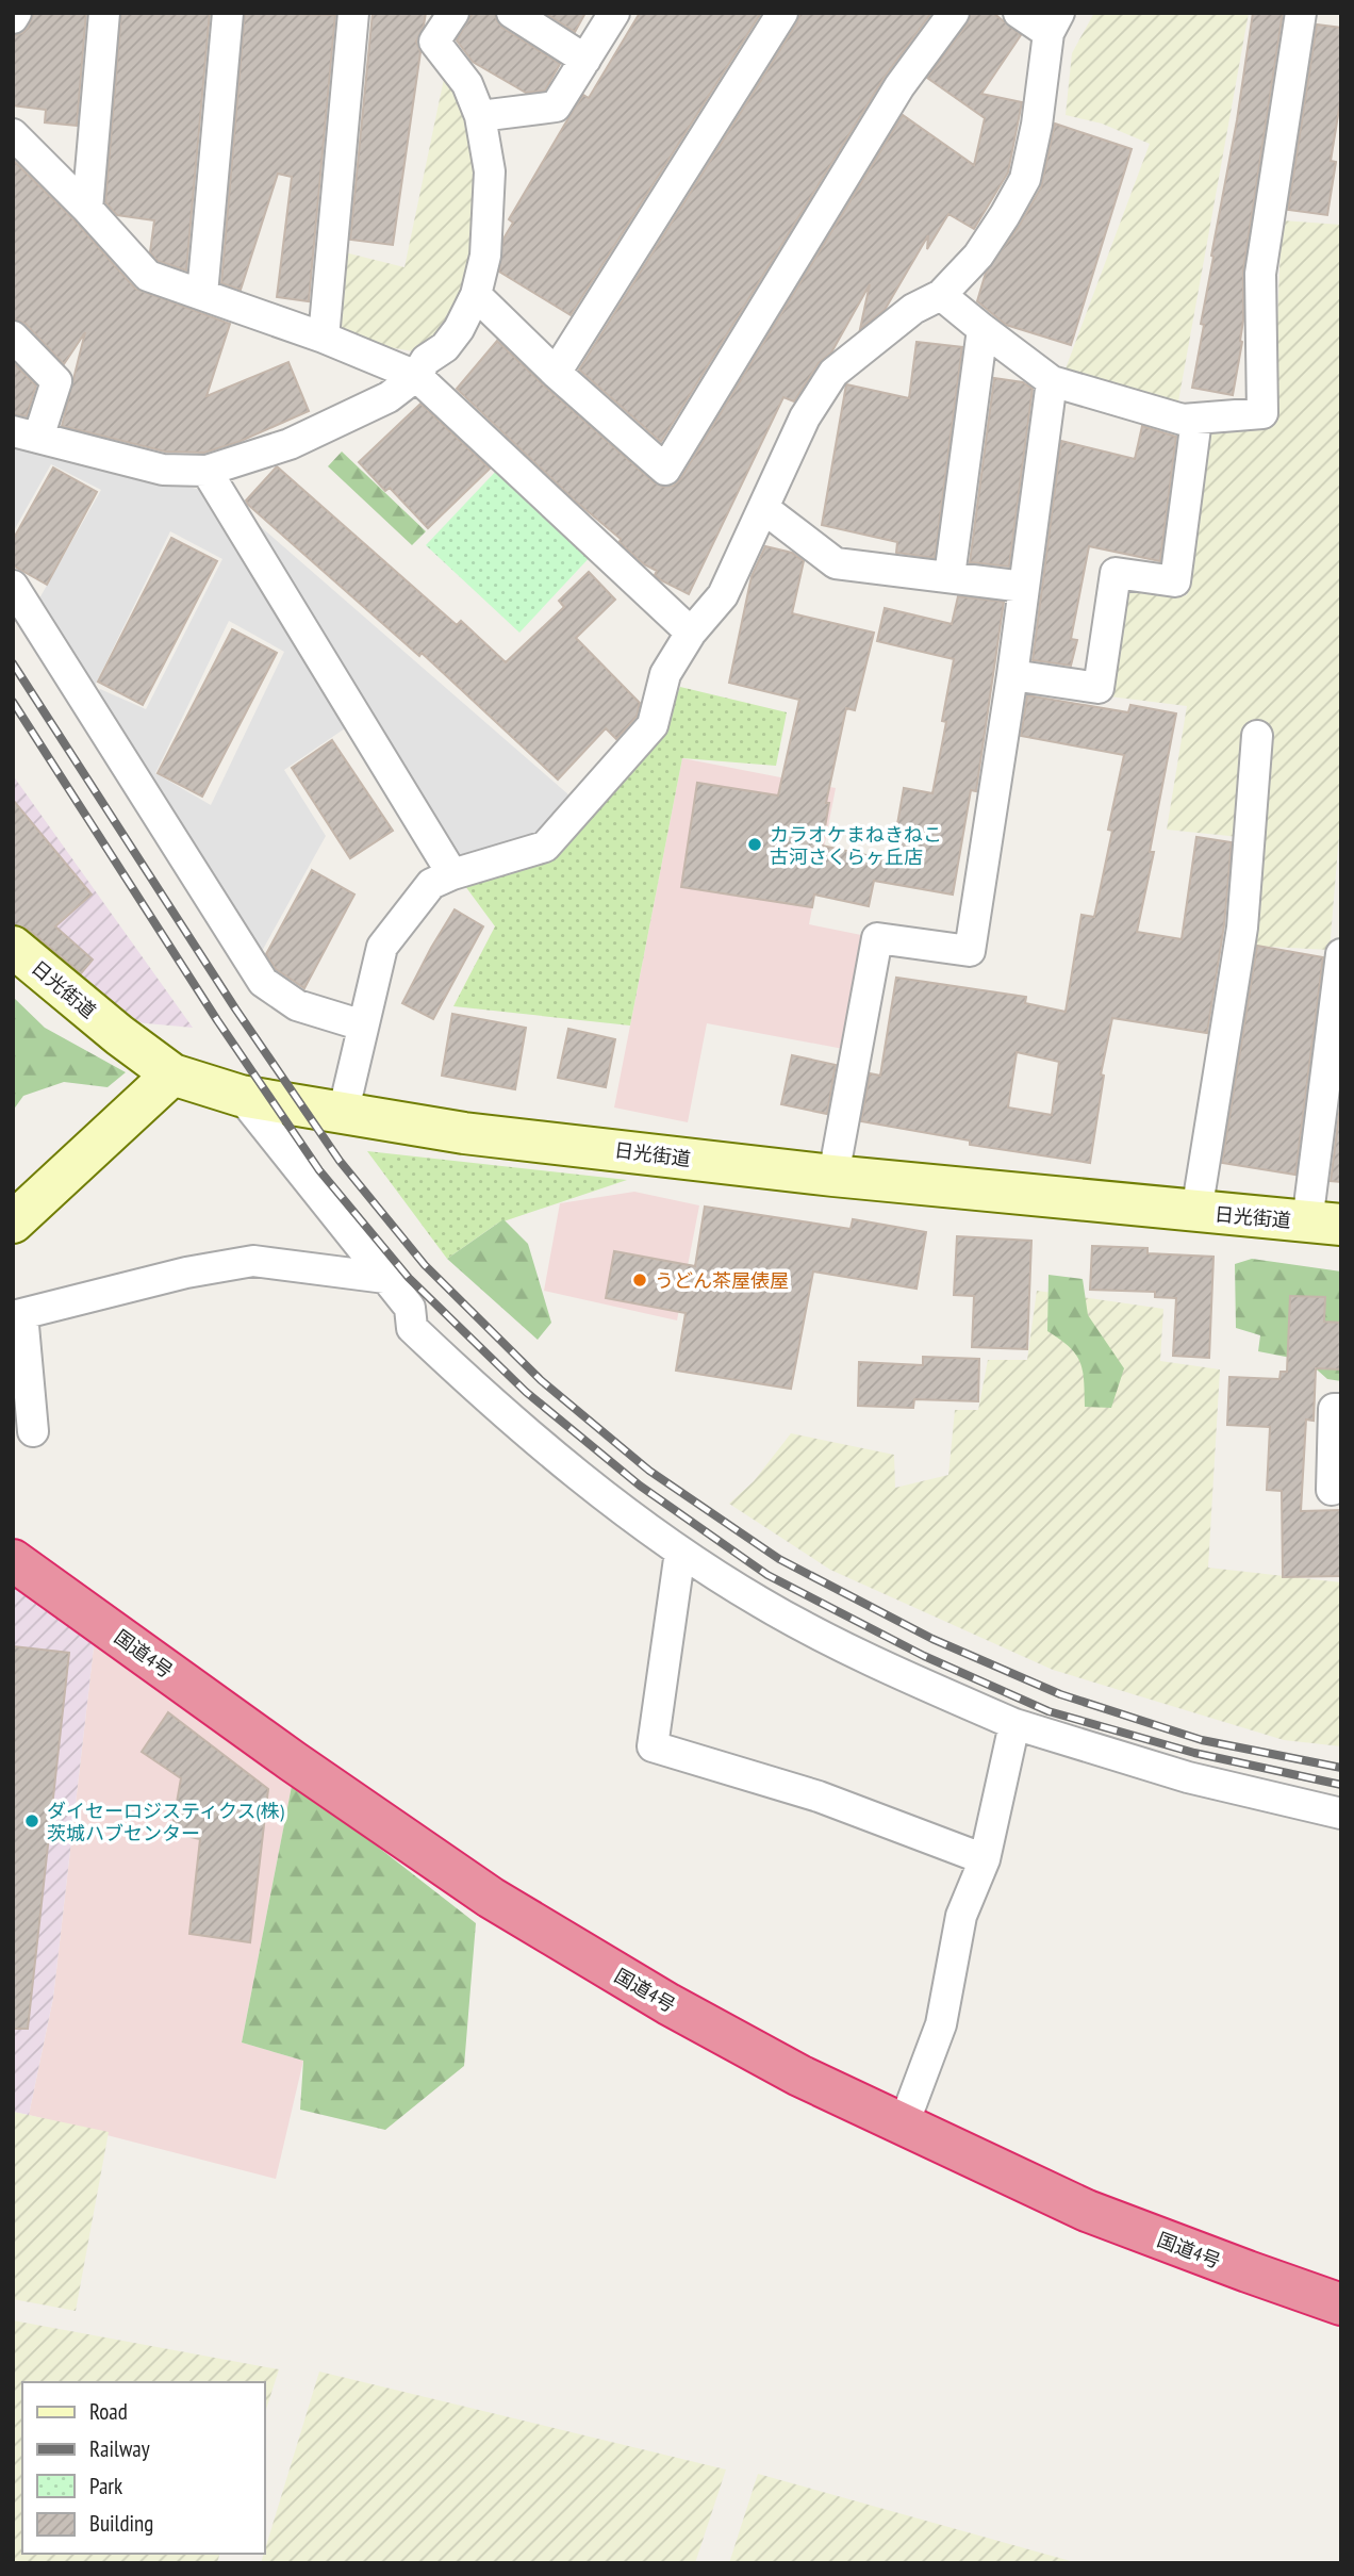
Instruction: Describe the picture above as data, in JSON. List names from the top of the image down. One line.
{"streets":{"highway":["国道4号"],"main road":["日光街道"]},"places":["カラオケまねきねこ 古河さくらヶ丘店","うどん茶屋俵屋","ダイセーロジスティクス(株) 茨城ハブセンター"],"legend":["Road","Railway","Park","Building"]}
